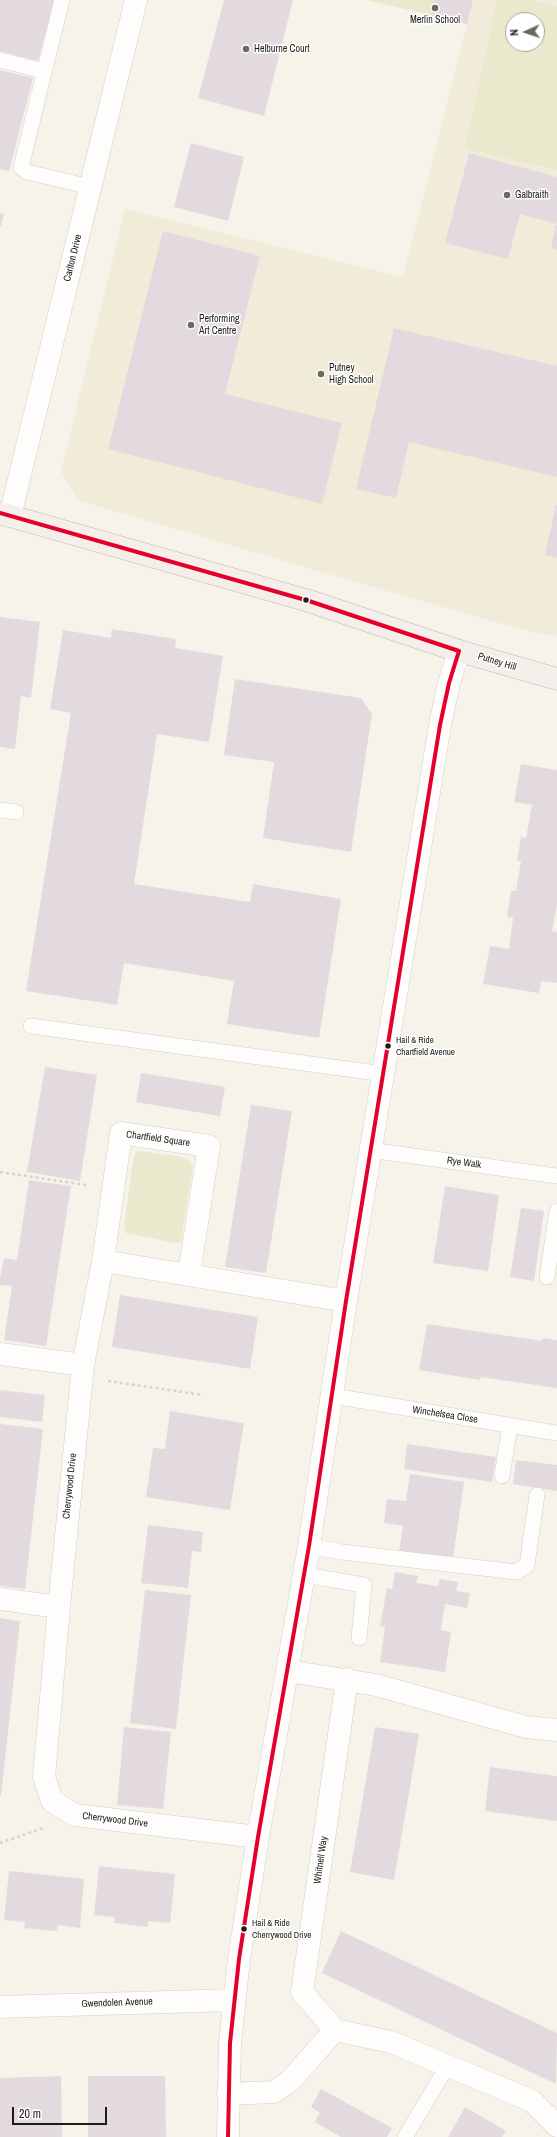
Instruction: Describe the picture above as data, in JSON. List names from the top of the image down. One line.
{"streets":{"main road":["Putney Hill"],"street":["Carlton Drive","Chartfield Square","Cherrywood Drive","Whitnell Way","Gwendolen Avenue"],"lane":["Rye Walk","Winchelsea Close"]},"crossings":[["Carlton Drive","Putney Hill"],["Chartfield Square","Cherrywood Drive"]],"places":["Merlin School","Helburne Court","Galbraith","Performing Art Centre","Putney High School","Hail & Ride Chartfield Avenue","Hail & Ride Cherrywood Drive"],"scale_bar":"20 m","north":"left"}
